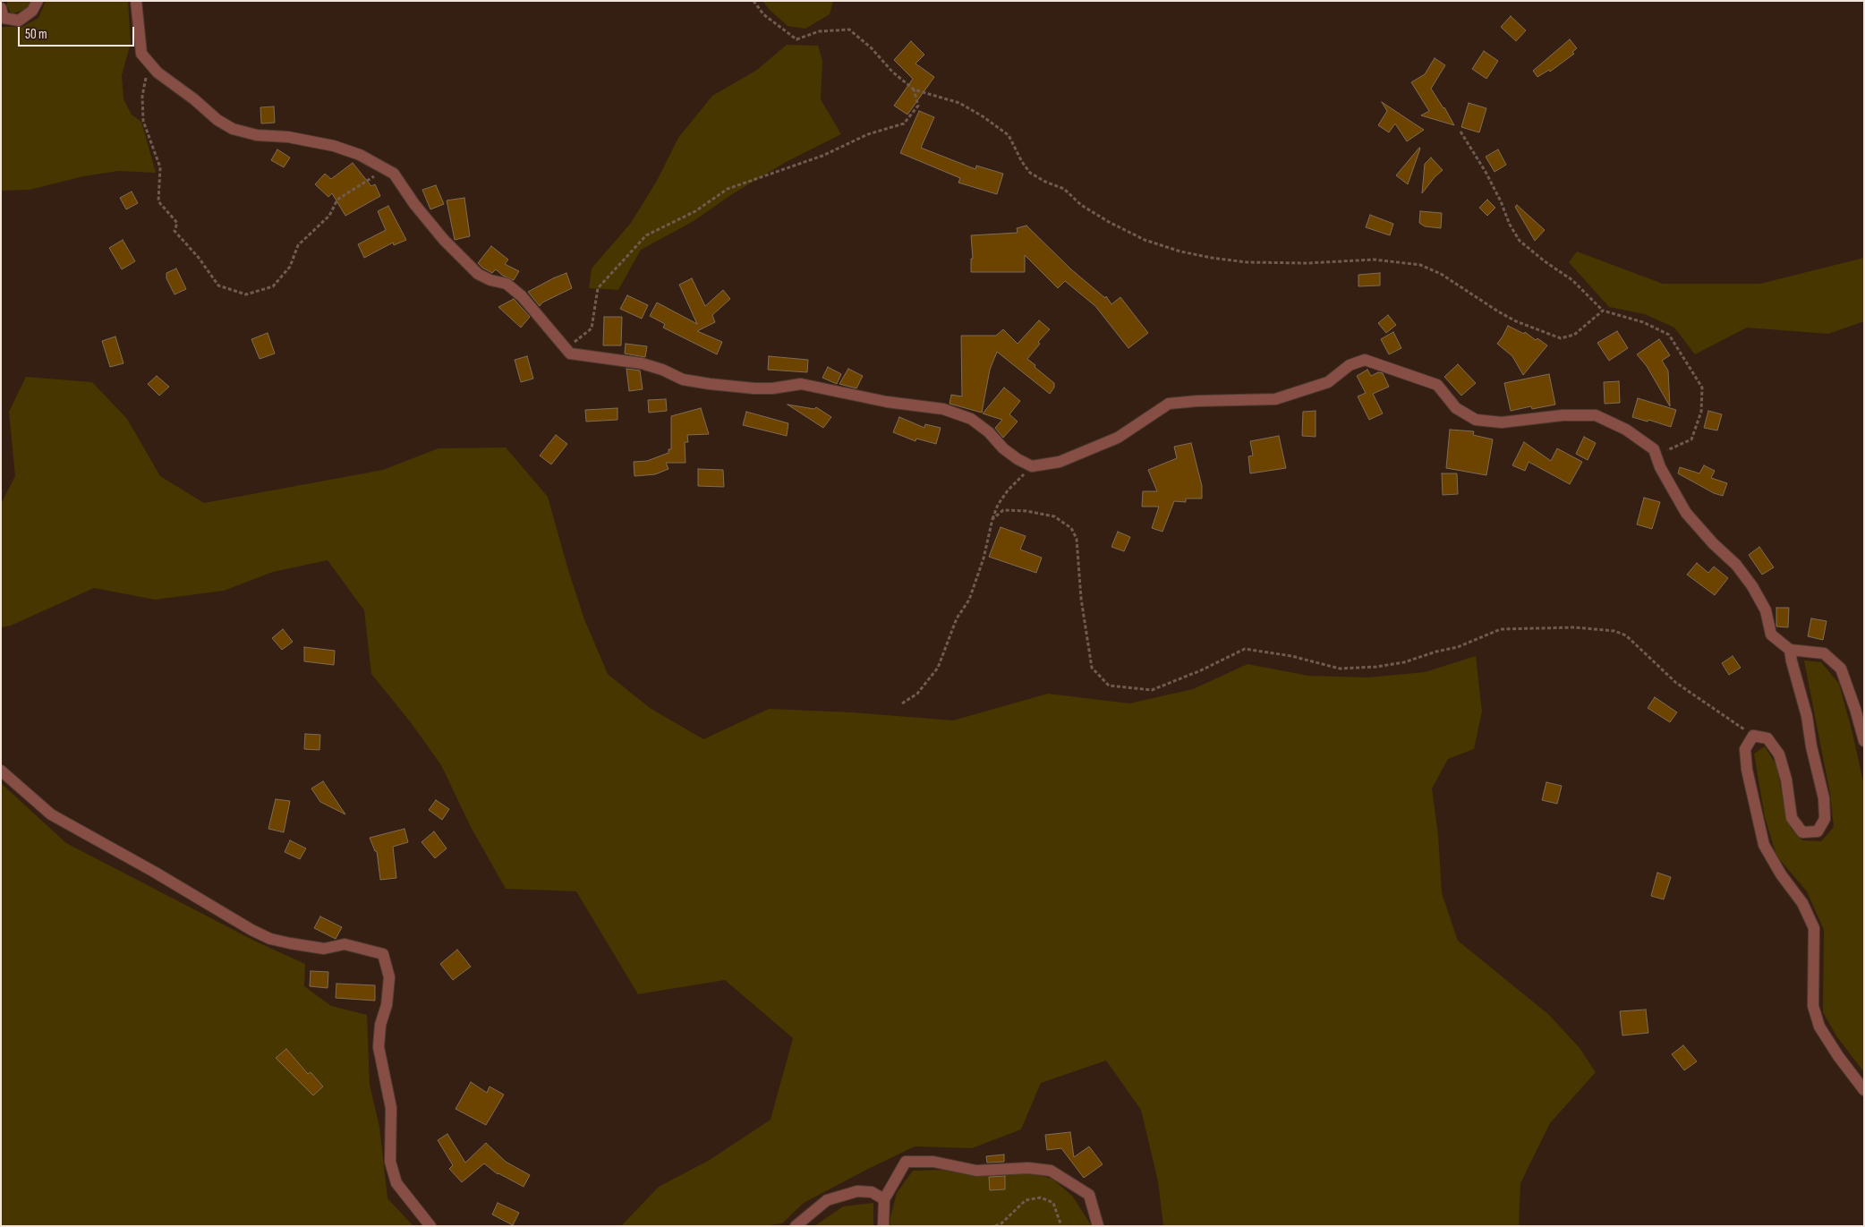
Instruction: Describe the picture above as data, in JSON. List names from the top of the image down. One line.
{"scale_bar":"50 m"}
